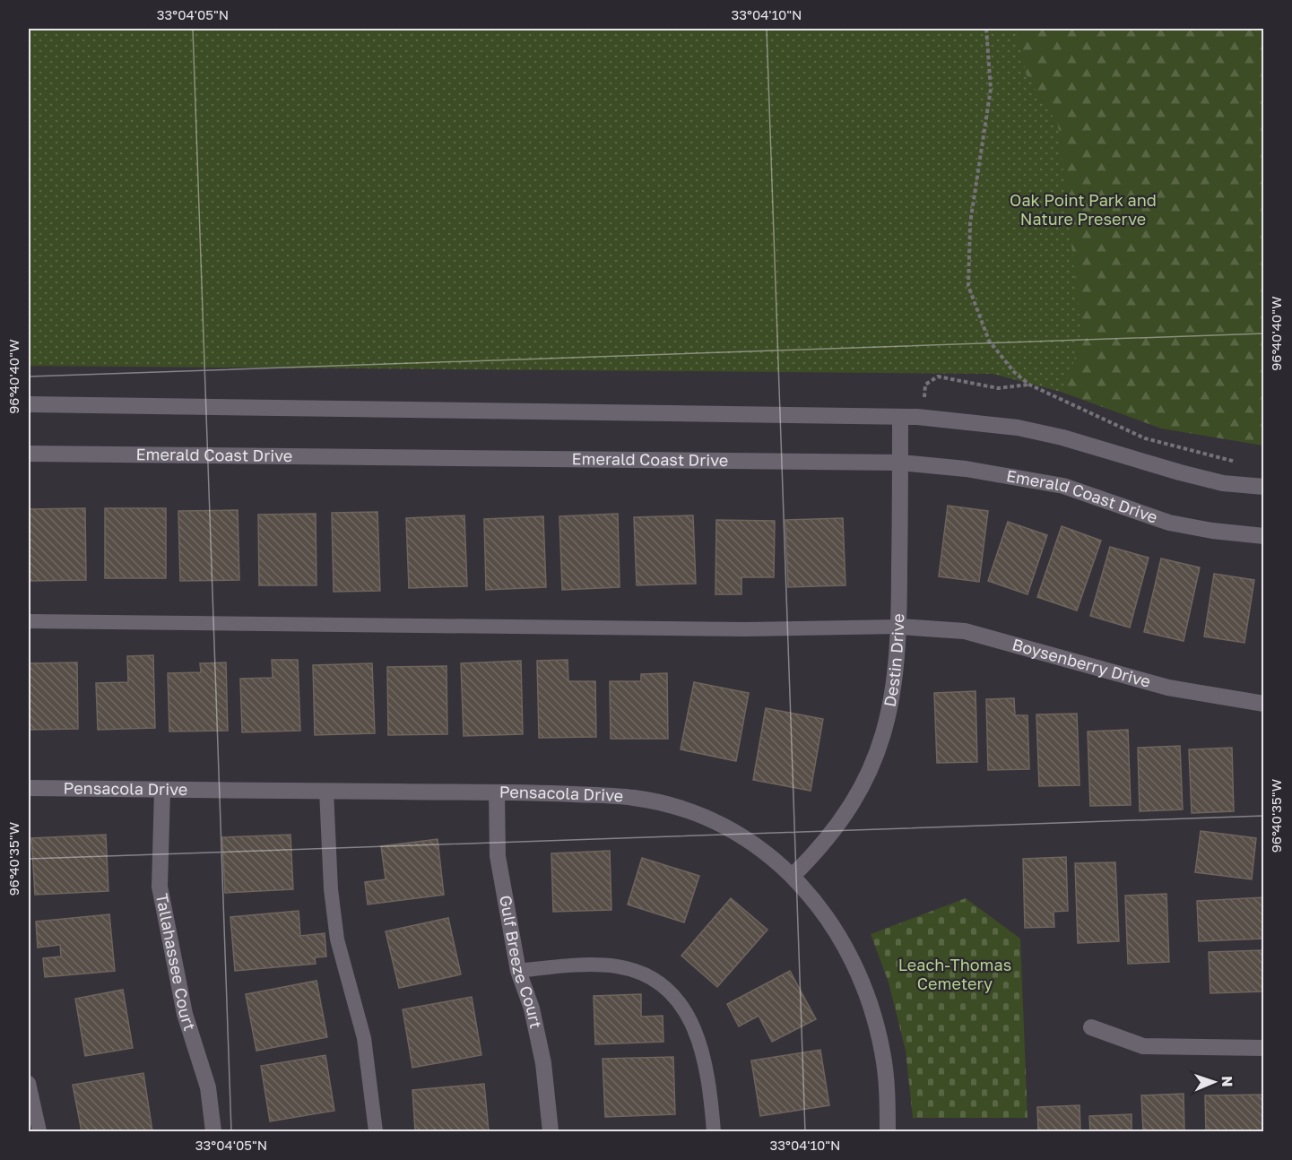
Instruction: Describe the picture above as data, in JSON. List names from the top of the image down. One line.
{"streets":{"street":["Emerald Coast Drive","Destin Drive","Boysenberry Drive","Pensacola Drive","Tallahassee Court","Gulf Breeze Court"]},"crossings":[["Emerald Coast Drive","Destin Drive"],["Destin Drive","Boysenberry Drive"],["Destin Drive","Pensacola Drive"],["Pensacola Drive","Tallahassee Court"],["Pensacola Drive","Gulf Breeze Court"]],"parks":["Oak Point Park and Nature Preserve","Leach-Thomas Cemetery"],"north":"right","coordinates":["33°04'05\"N","33°04'10\"N","96°40'40\"W","96°40'35\"W"]}
